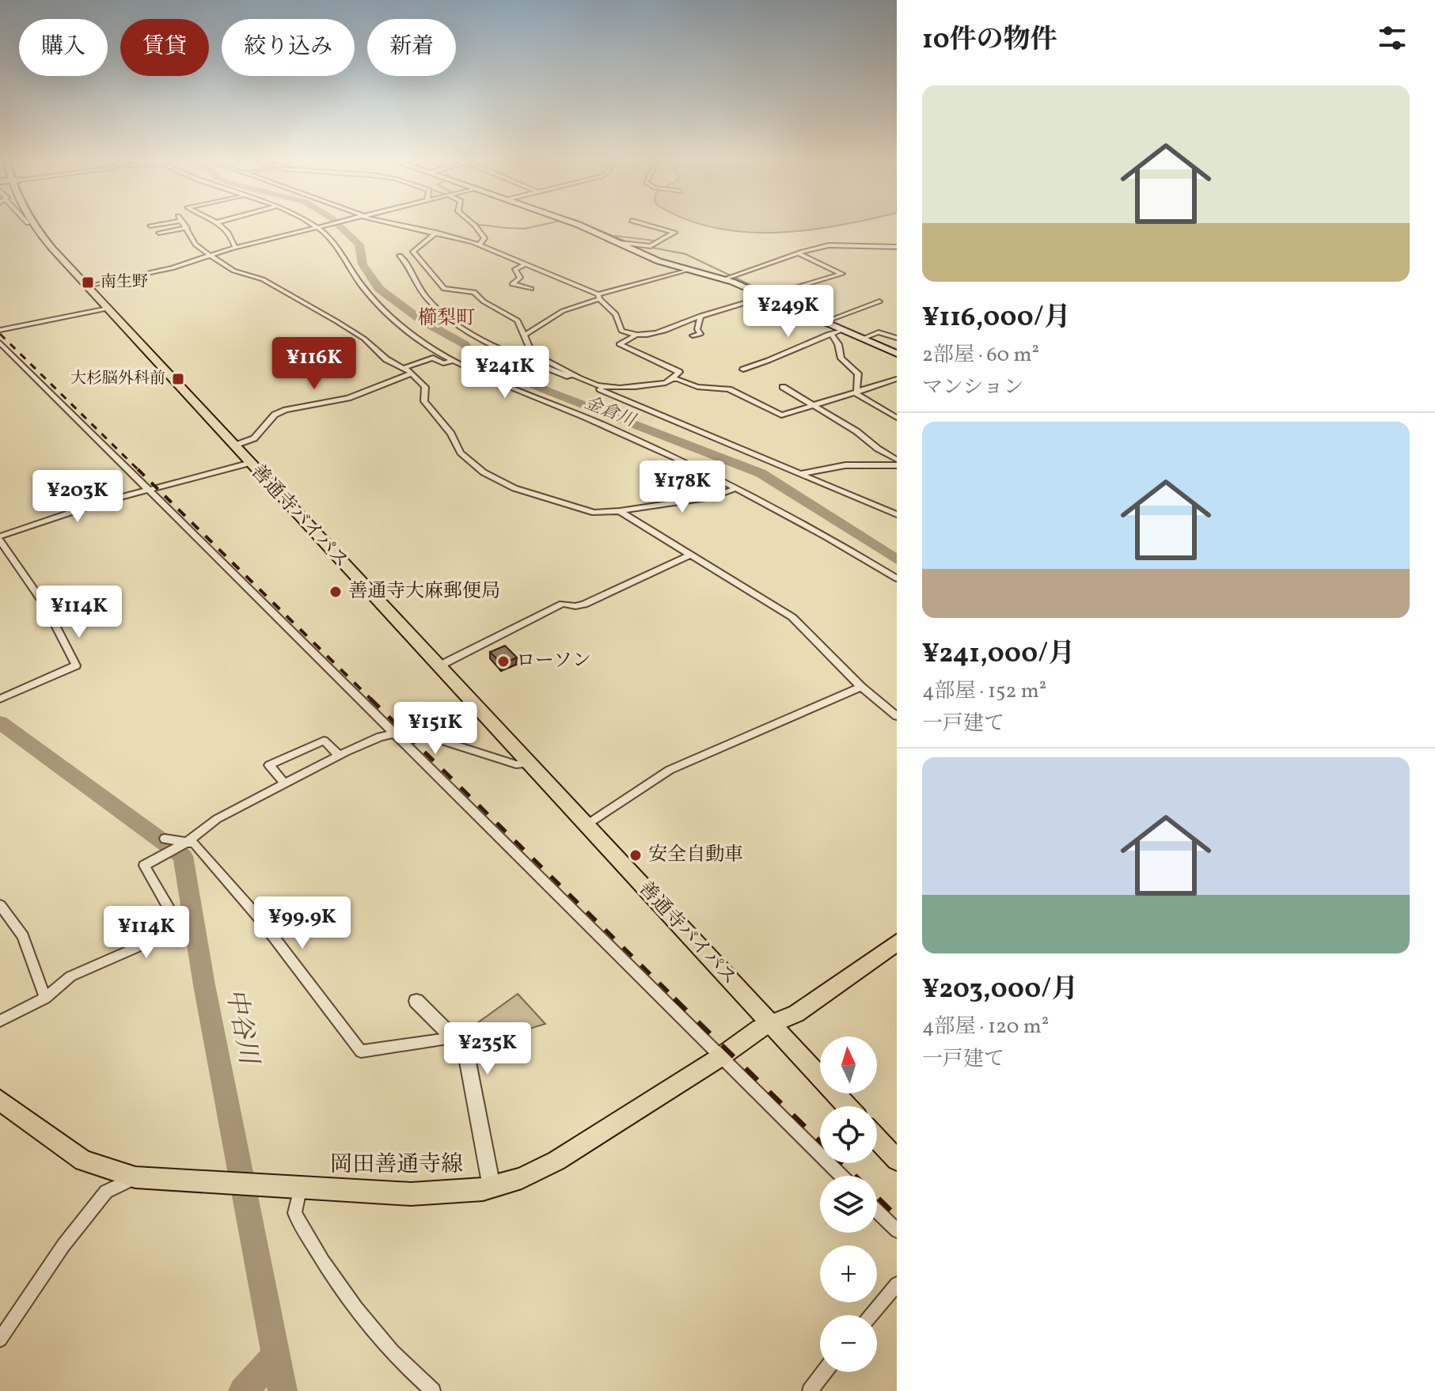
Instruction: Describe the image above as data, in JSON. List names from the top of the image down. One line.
{"streets":{"main road":["善通寺バイパス","岡田善通寺線"]},"crossings":[["善通寺バイパス","岡田善通寺線"]],"districts":["櫛梨町"],"water":["金倉川","中谷川"],"places":{"transit":["南生野","大杉脳外科前"],"other":["善通寺大麻郵便局","ローソン","安全自動車"]},"north":"top","page":{"heading":"10件の物件","chip":["購入","賃貸","絞り込み","新着"],"list":[{"name":"¥116,000/月","note":"2部屋 · 60 m² · マンション"},{"name":"¥241,000/月","note":"4部屋 · 152 m² · 一戸建て"},{"name":"¥203,000/月","note":"4部屋 · 120 m² · 一戸建て"}],"price":["¥249K","¥116K","¥241K","¥178K","¥203K","¥114K","¥151K","¥99.9K","¥114K","¥235K"],"map_buttons":["+","−"]}}
